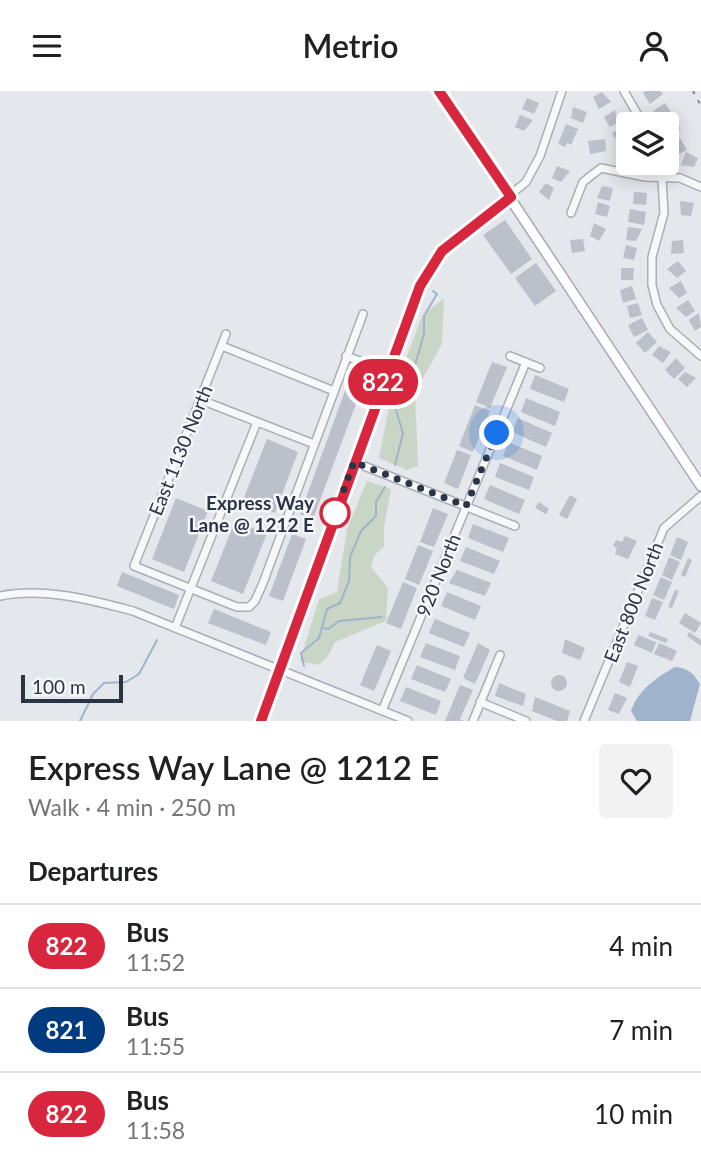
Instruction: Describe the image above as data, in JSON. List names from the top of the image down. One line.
{"streets":{"street":["East 1130 North","920 North","East 800 North"]},"places":["Express Way Lane @ 1212 E"],"lines":["bus line 822"],"scale_bar":"100 m","page":{"header":"Metrio","on_map":"822","scale":"100 m","heading":[["Express Way Lane @ 1212 E","Walk · 4 min · 250 m"],"Departures"],"list":[{"mark":"822","name":"Bus","note":"11:52","value":"4 min"},{"mark":"821","name":"Bus","note":"11:55","value":"7 min"},{"mark":"822","name":"Bus","note":"11:58","value":"10 min"}]}}
